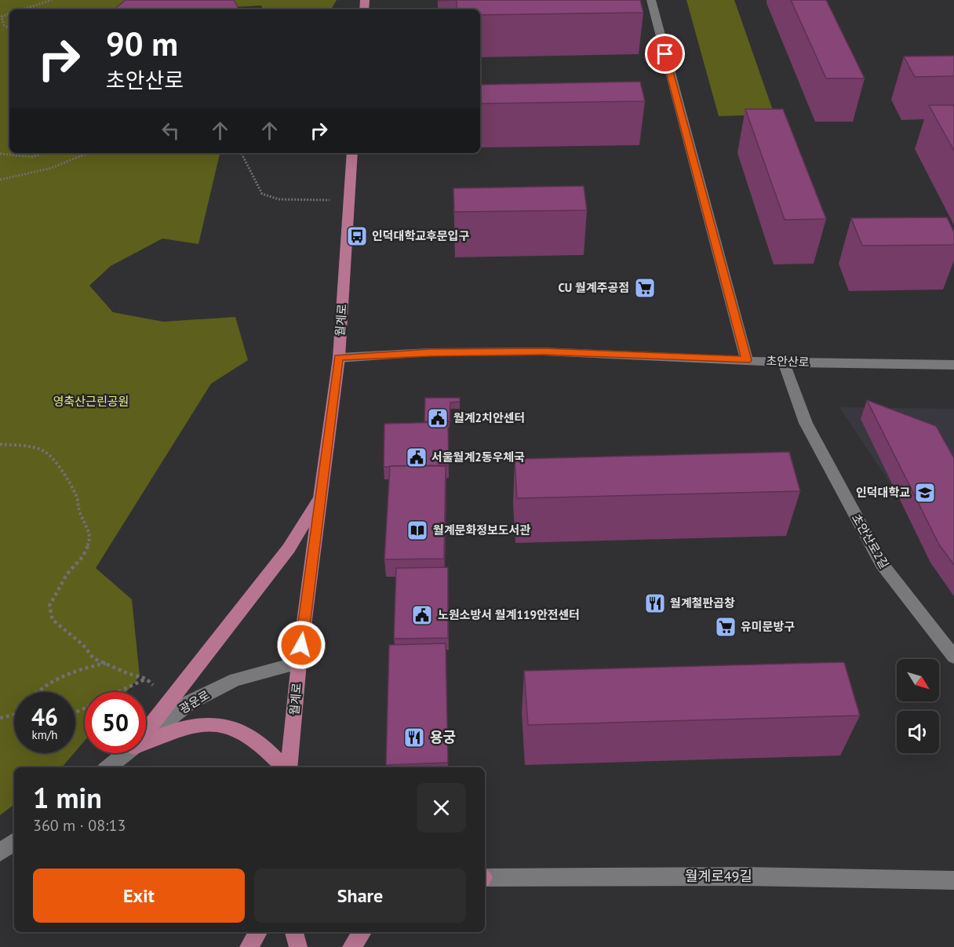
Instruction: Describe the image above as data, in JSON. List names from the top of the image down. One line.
{"streets":{"main road":["월계로"],"street":["초안산로","초안산로2길","광운로","월계로49길"]},"crossings":[["월계로","초안산로"],["월계로","광운로"],["초안산로","초안산로2길"]],"parks":["영축산근린공원"],"places":{"bus stop":["인덕대학교후문입구"],"supermarket":["CU 월계주공점","유미문방구"],"public building":["월계2치안센터","서울월계2동우체국","노원소방서 월계119안전센터"],"school or university":["인덕대학교"],"library":["월계문화정보도서관"],"restaurant":["월계철판곱창","용궁"]},"north":"bottom right","page":{"turn":["90 m","초안산로"],"speed":"46 km/h","limit":"50","heading":["1 min","360 m · 08:13"],"buttons":["Exit","Share"]}}
